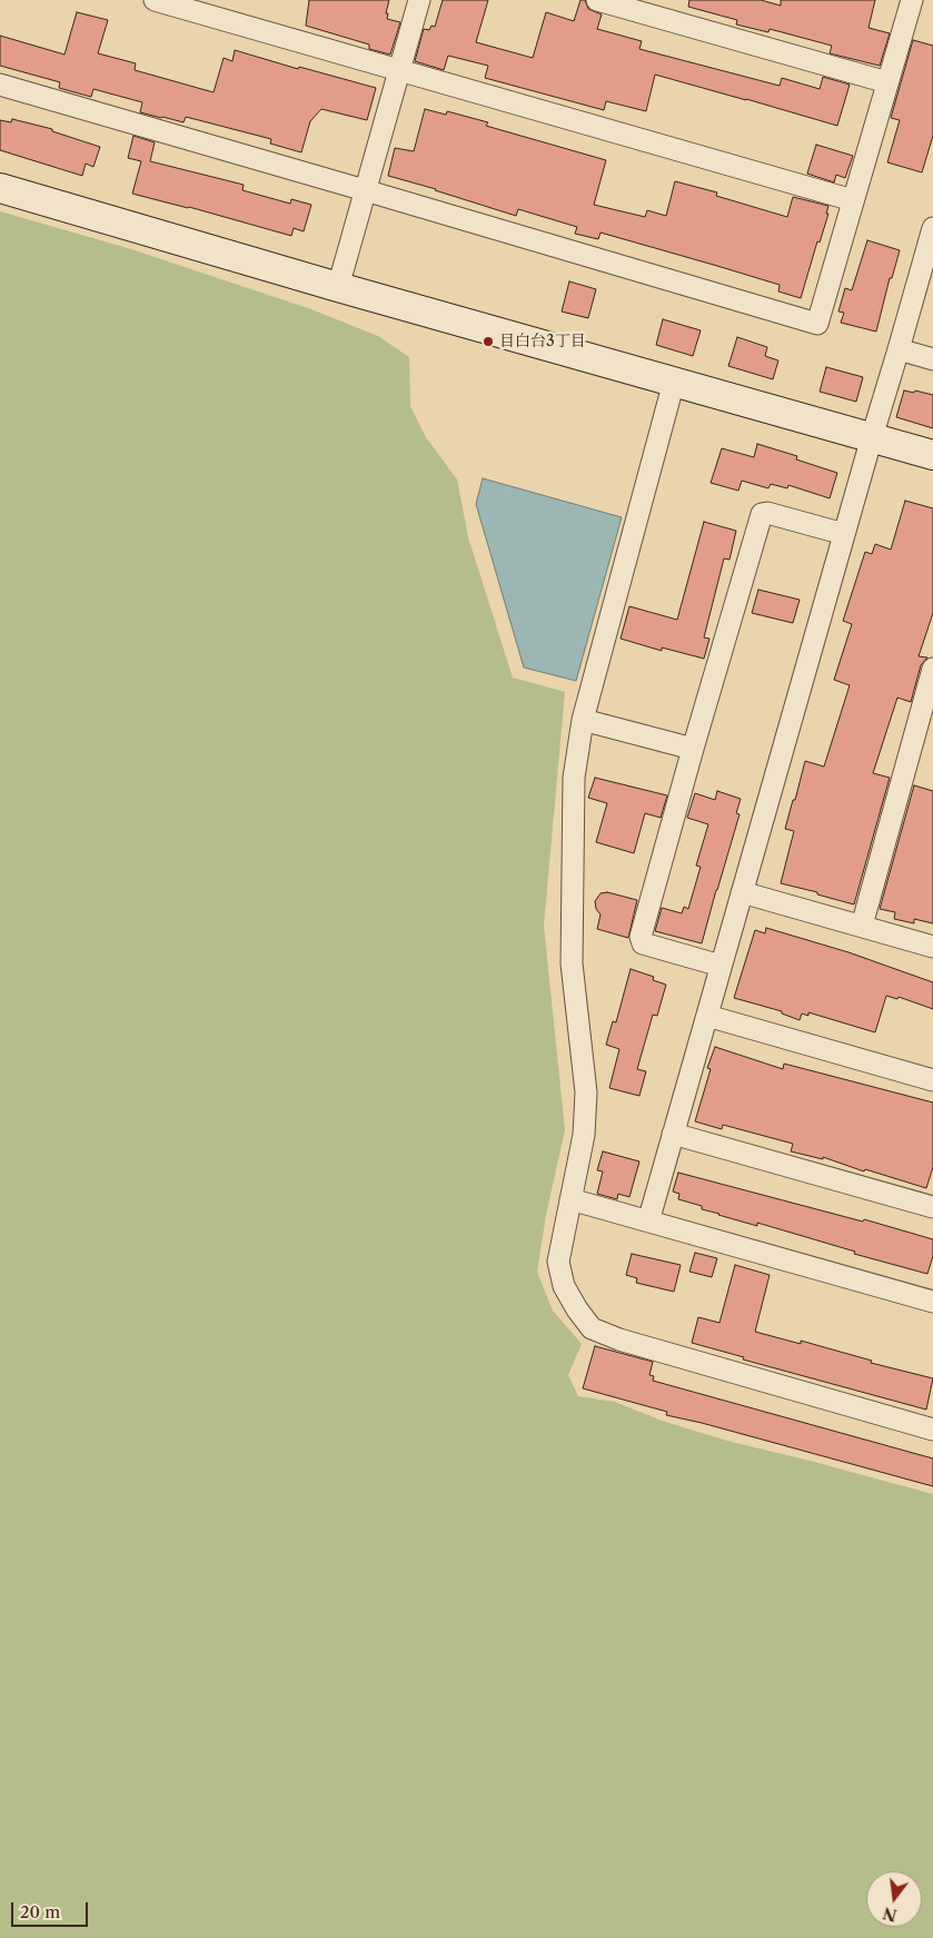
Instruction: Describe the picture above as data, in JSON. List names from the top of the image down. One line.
{"places":["目白台3丁目"],"scale_bar":"20 m","north":"bottom"}
